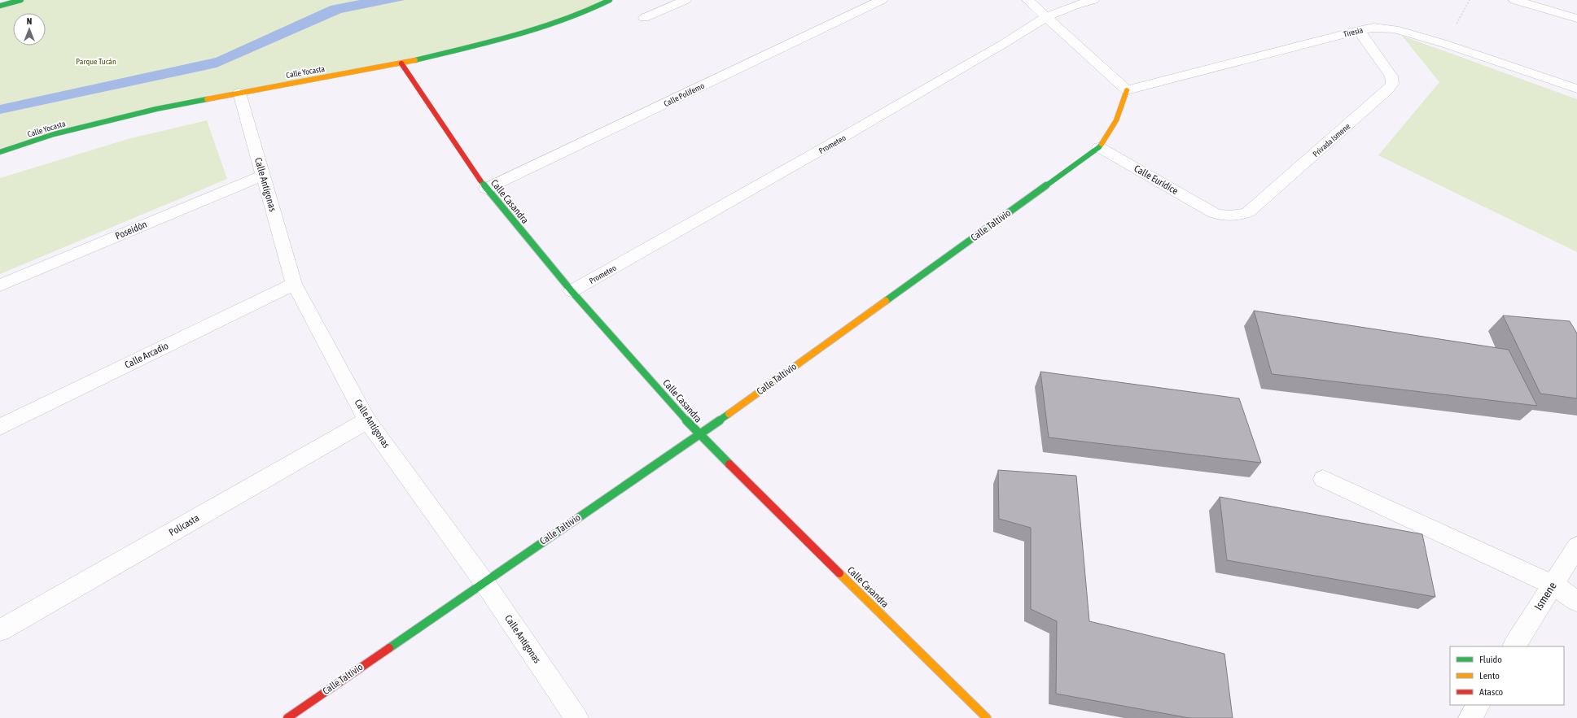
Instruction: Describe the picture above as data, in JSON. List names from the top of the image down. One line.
{"streets":{"street":["Tiresia","Calle Yocasta","Calle Polifemo","Privada Ismene","Prometeo","Calle Eurídice","Calle Antígonas","Calle Casandra","Calle Taltivio","Poseidón","Calle Arcadio","Policasta","Ismene"]},"crossings":[["Tiresia","Privada Ismene"],["Tiresia","Calle Taltivio"],["Calle Yocasta","Calle Antígonas"],["Calle Yocasta","Calle Casandra"],["Calle Polifemo","Calle Casandra"],["Privada Ismene","Calle Eurídice"],["Prometeo","Calle Casandra"],["Calle Eurídice","Calle Taltivio"],["Calle Antígonas","Calle Taltivio"],["Calle Antígonas","Poseidón"],["Calle Antígonas","Calle Arcadio"],["Calle Antígonas","Policasta"],["Calle Casandra","Calle Taltivio"]],"parks":["Parque Tucán"],"legend":["Fluido","Lento","Atasco"],"north":"top"}
